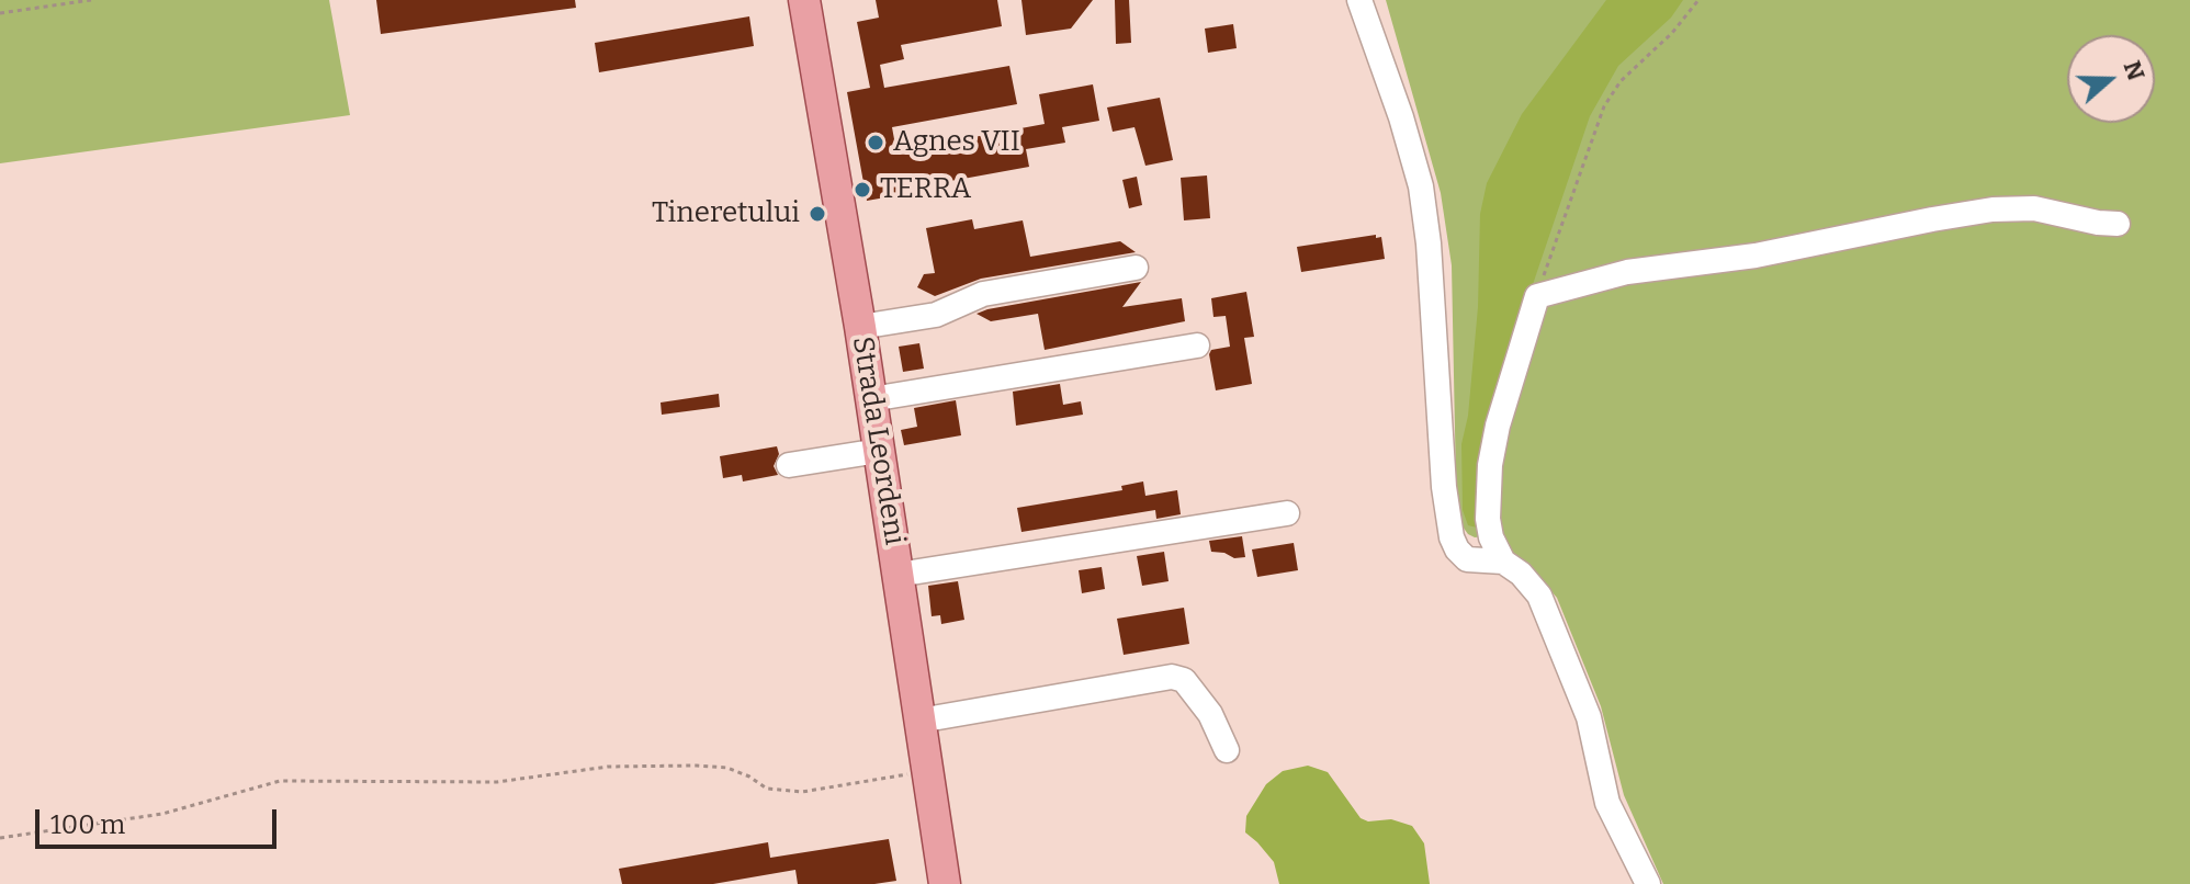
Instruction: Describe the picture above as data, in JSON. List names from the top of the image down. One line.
{"streets":{"main road":["Strada Leordeni"]},"places":["Agnes VII","TERRA","Tineretului"],"scale_bar":"100 m","north":"right"}
